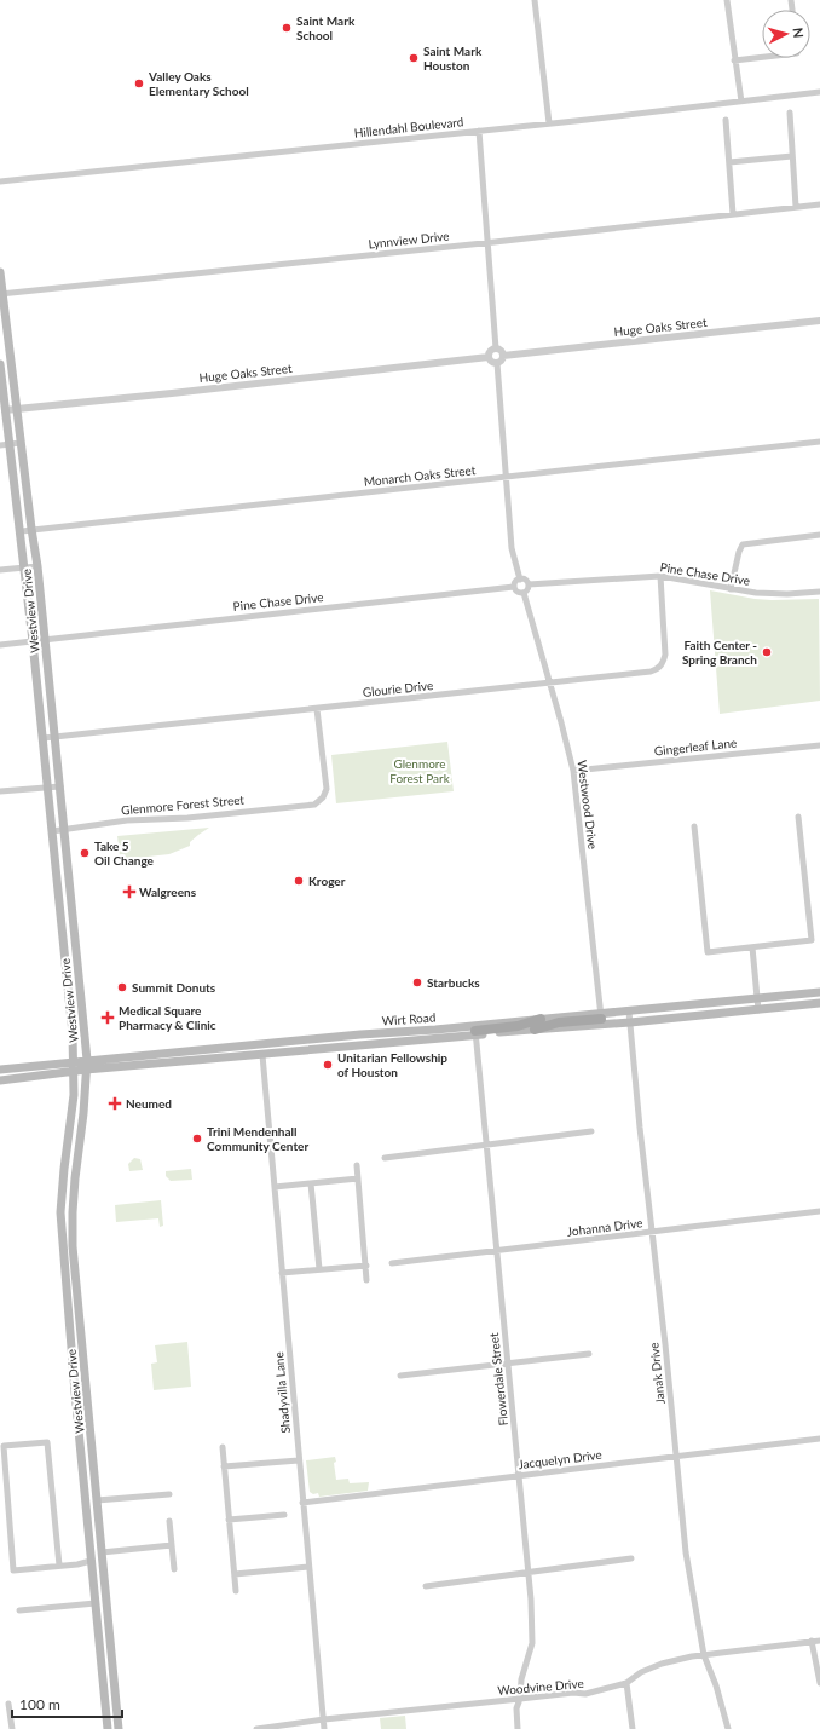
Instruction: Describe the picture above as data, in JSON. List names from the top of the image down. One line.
{"streets":{"main road":["Westview Drive","Wirt Road"],"street":["Hillendahl Boulevard","Lynnview Drive","Huge Oaks Street","Monarch Oaks Street","Pine Chase Drive","Glourie Drive","Gingerleaf Lane","Glenmore Forest Street","Westwood Drive","Johanna Drive","Janak Drive","Flowerdale Street","Shadyvilla Lane","Jacquelyn Drive","Woodvine Drive"]},"crossings":[["Lynnview Drive","Westview Drive"],["Huge Oaks Street","Westview Drive"],["Monarch Oaks Street","Westview Drive"],["Pine Chase Drive","Westview Drive"],["Pine Chase Drive","Glourie Drive"],["Pine Chase Drive","Westwood Drive"],["Westview Drive","Glourie Drive"],["Westview Drive","Glenmore Forest Street"],["Westview Drive","Wirt Road"],["Glourie Drive","Glenmore Forest Street"],["Glourie Drive","Westwood Drive"],["Gingerleaf Lane","Westwood Drive"],["Wirt Road","Flowerdale Street"],["Wirt Road","Shadyvilla Lane"],["Johanna Drive","Janak Drive"],["Johanna Drive","Flowerdale Street"],["Janak Drive","Jacquelyn Drive"],["Janak Drive","Woodvine Drive"],["Flowerdale Street","Jacquelyn Drive"],["Flowerdale Street","Woodvine Drive"],["Shadyvilla Lane","Jacquelyn Drive"],["Shadyvilla Lane","Woodvine Drive"]],"parks":["Glenmore Forest Park"],"places":{"other":["Saint Mark School","Saint Mark Houston","Valley Oaks Elementary School","Faith Center - Spring Branch","Take 5 Oil Change","Kroger","Starbucks","Summit Donuts","Unitarian Fellowship of Houston","Trini Mendenhall Community Center"],"health":["Walgreens","Medical Square Pharmacy & Clinic","Neumed"]},"scale_bar":"100 m","north":"right"}
